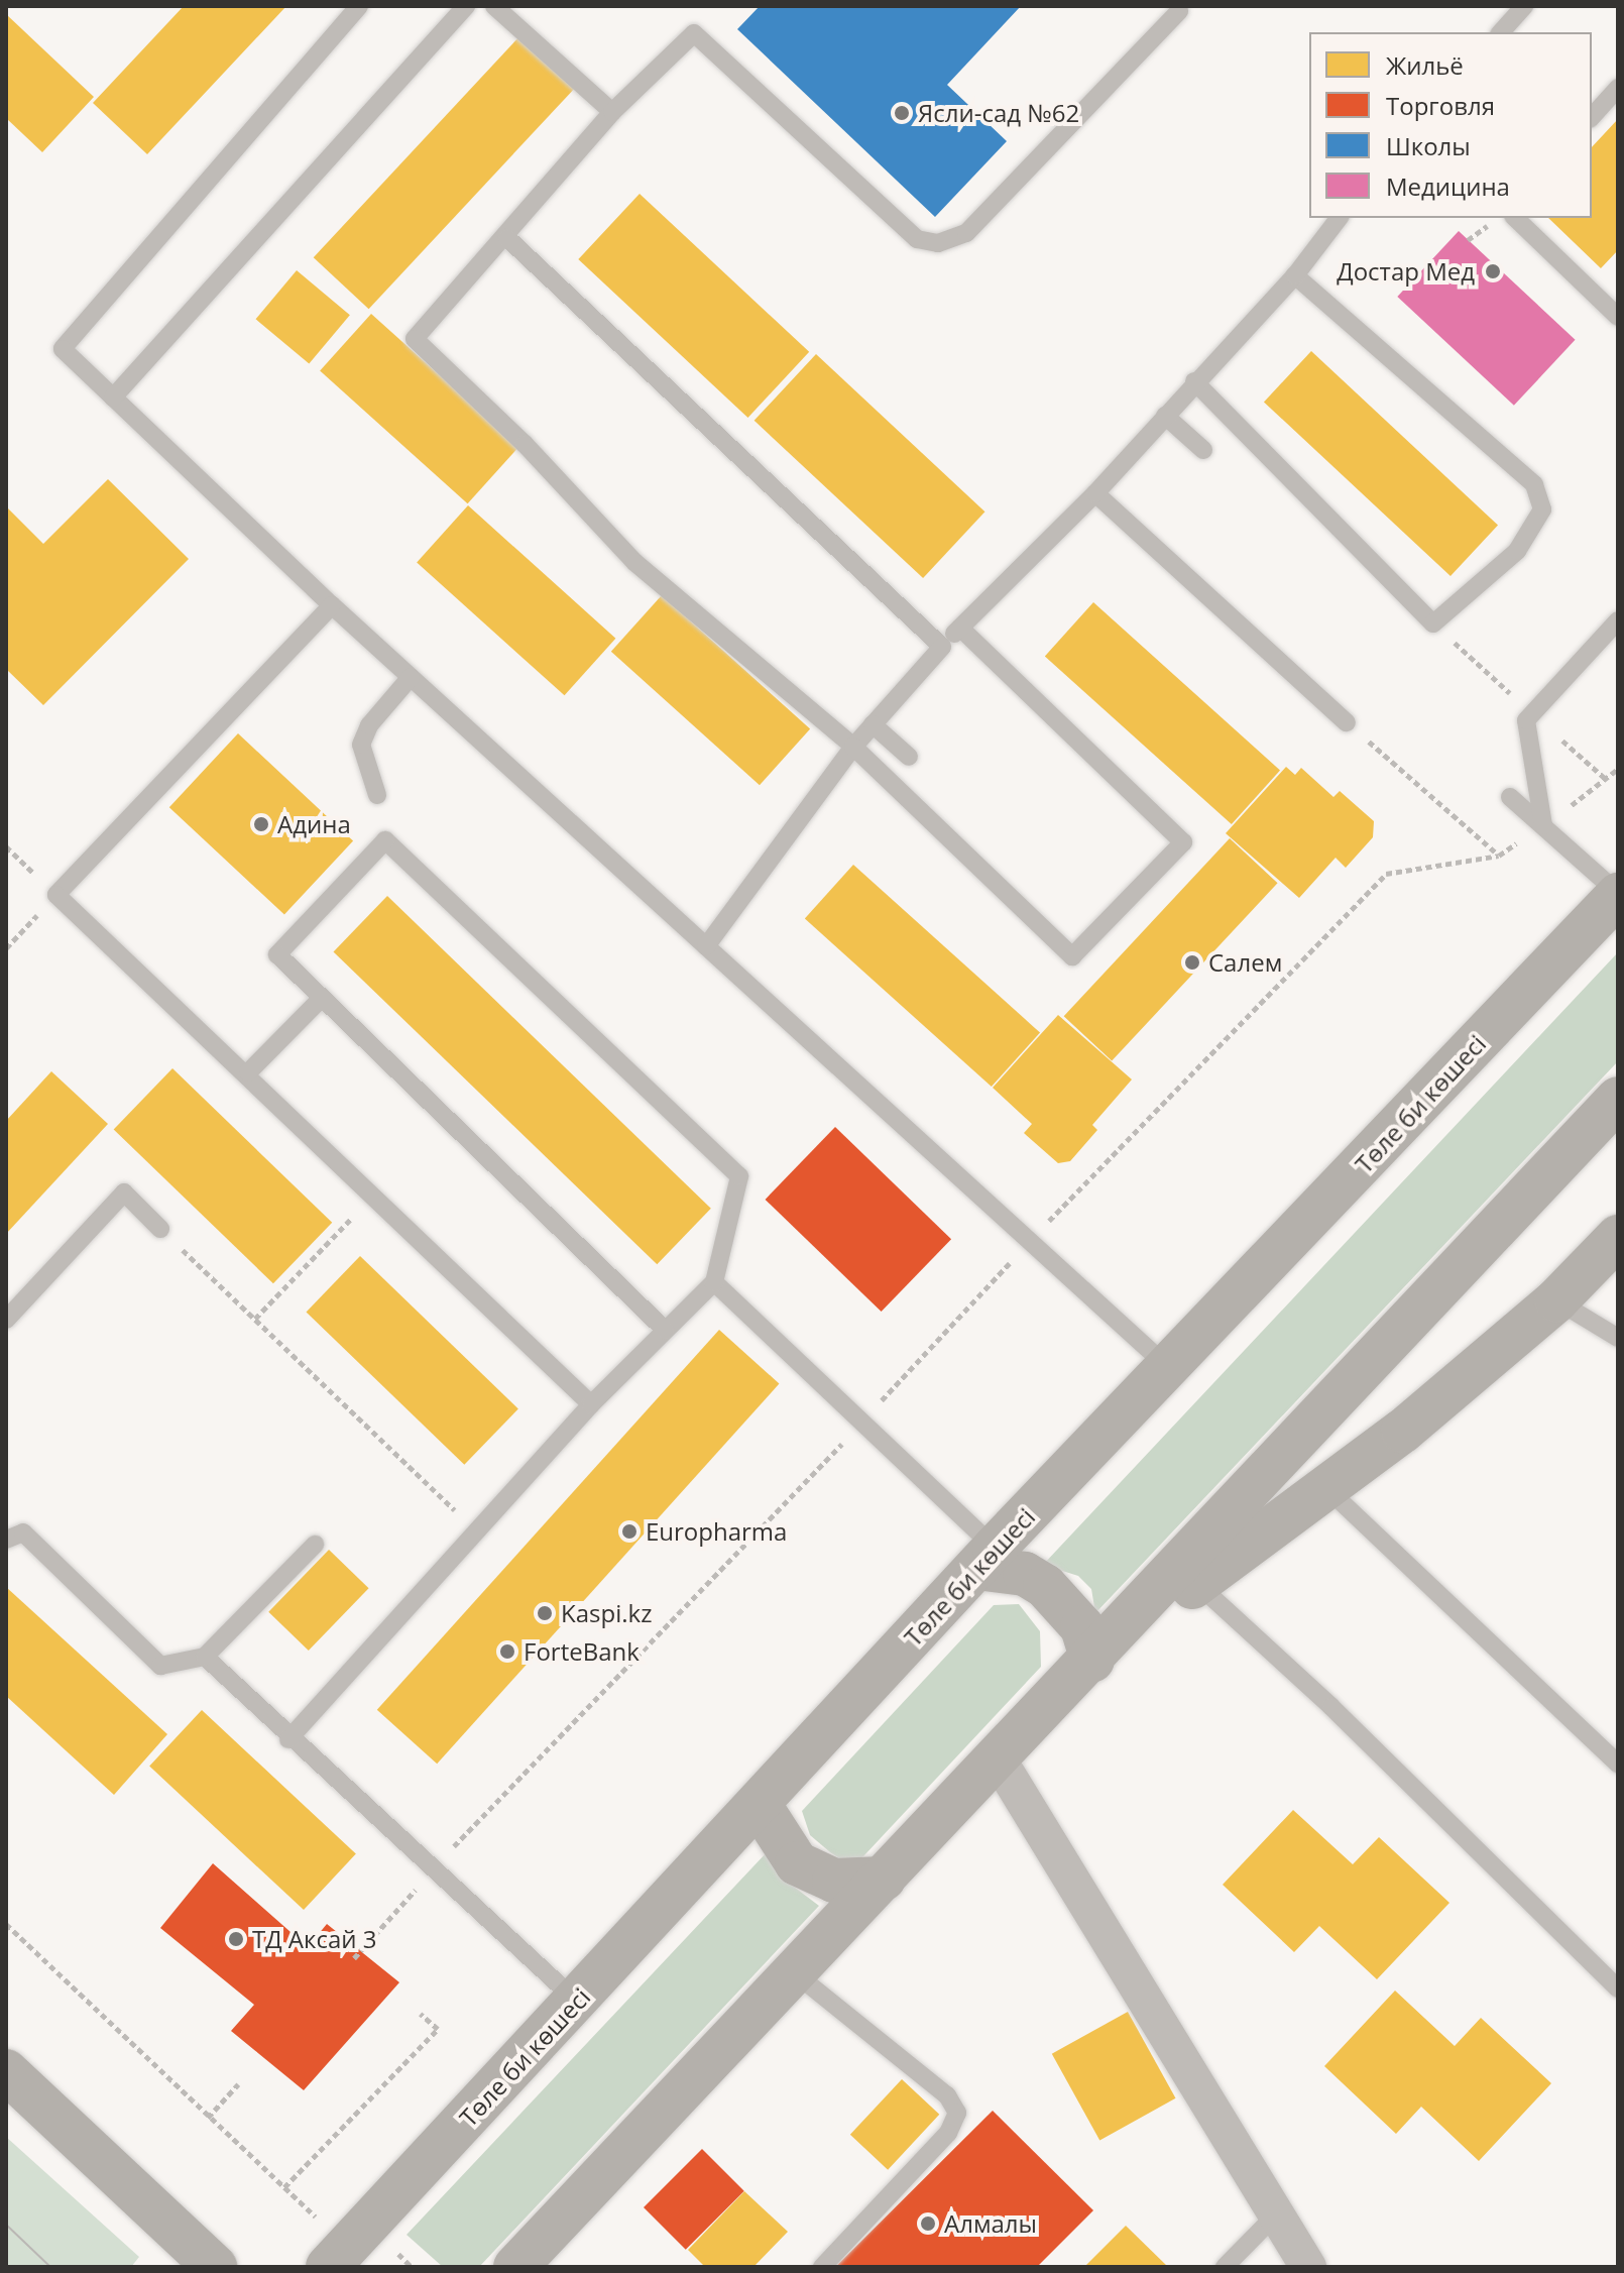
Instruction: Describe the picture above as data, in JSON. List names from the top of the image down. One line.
{"streets":{"main road":["Төле би көшесі"]},"places":["Ясли-сад №62","Достар Мед","Адина","Салем","Europharma","Kaspi.kz","ForteBank","ТД Аксай 3","Алмалы"],"legend":["Жильё","Торговля","Школы","Медицина"]}
